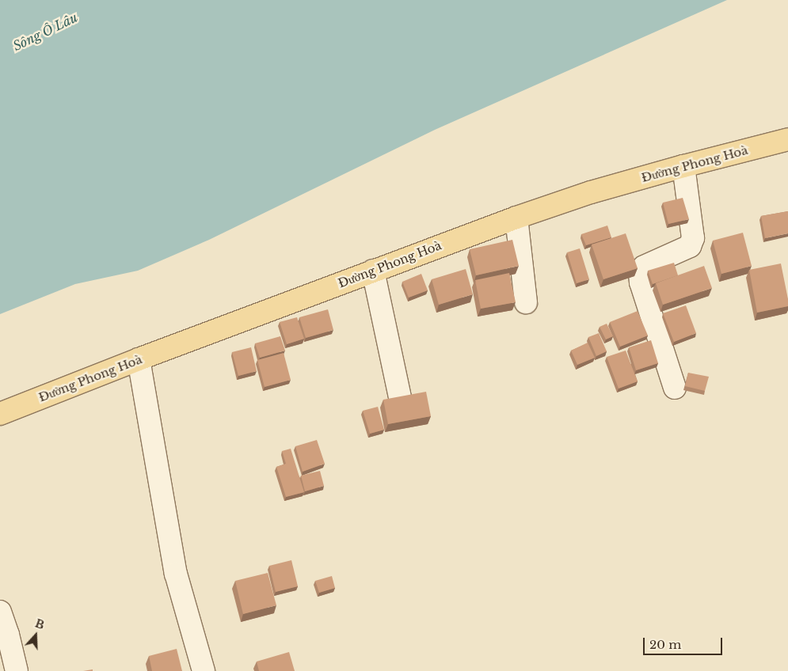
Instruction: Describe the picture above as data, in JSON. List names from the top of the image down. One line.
{"streets":{"main road":["Đường Phong Hoà"]},"water":["Sông Ô Lâu"],"scale_bar":"20 m","north":"top"}
